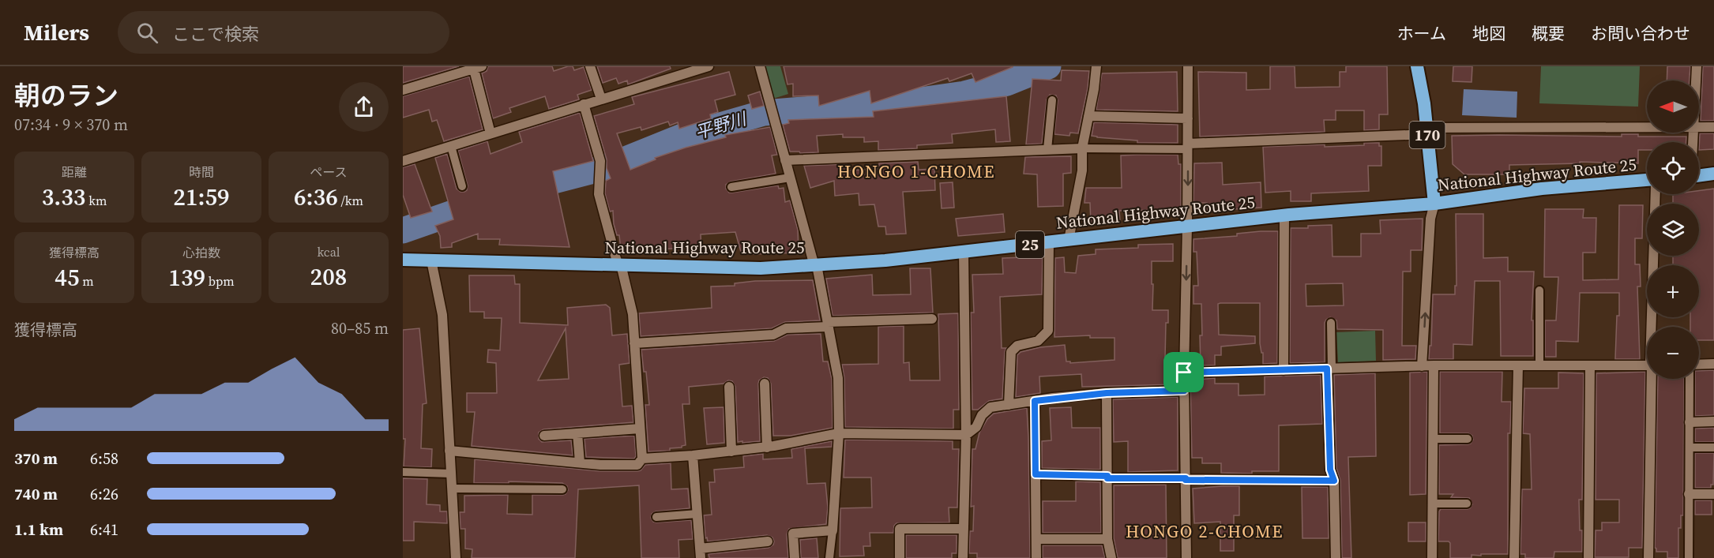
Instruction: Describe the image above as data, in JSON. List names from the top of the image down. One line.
{"streets":{"highway":["170","National Highway Route 25","25"]},"crossings":[["170","National Highway Route 25"]],"districts":["HONGO 1-CHOME","HONGO 2-CHOME"],"water":["平野川"],"north":"left","page":{"header":"Milers","search":"ここで検索","nav":["ホーム","地図","概要","お問い合わせ"],"heading":["朝のラン","07:34 · 9 × 370 m"],"map_buttons":["+","−"],"stats":[["距離","3.33 km"],["時間","21:59"],["ペース","6:36 /km"],["獲得標高","45 m"],["心拍数","139 bpm"],["kcal","208"]],"chart":["獲得標高","80–85 m"],"list":[{"name":"370 m","note":"6:58"},{"name":"740 m","note":"6:26"},{"name":"1.1 km","note":"6:41"}]}}
